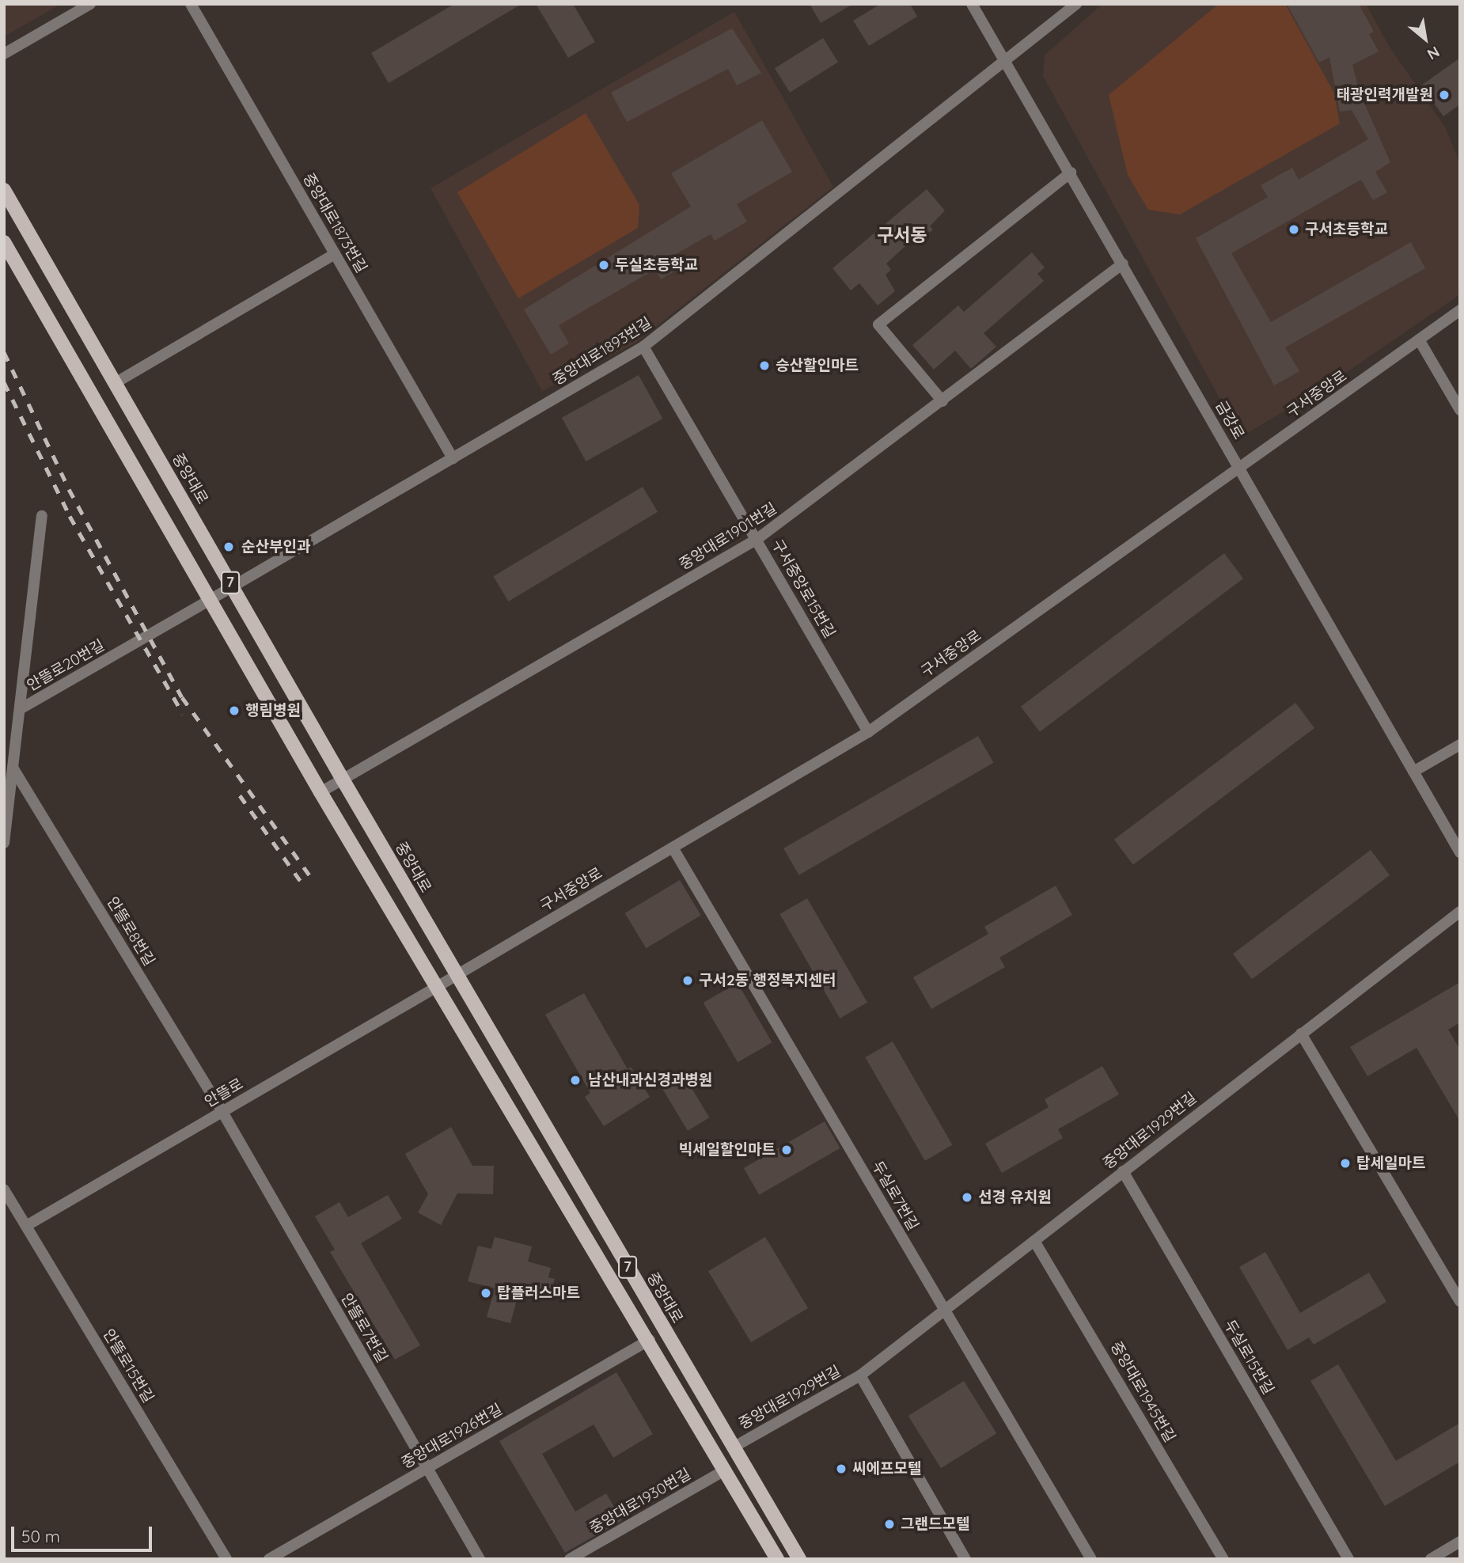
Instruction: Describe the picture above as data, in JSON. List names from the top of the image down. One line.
{"streets":{"main road":["중앙대로","7"],"street":["중앙대로1873번길","중앙대로1893번길","구서중앙로","금강로","중앙대로1901번길","구서중앙로15번길","안뜰로20번길","안뜰로8번길","안뜰로","중앙대로1929번길","두실로7번길","안뜰로7번길","두실로15번길","안뜰로15번길","중앙대로1945번길","중앙대로1926번길","중앙대로1930번길"]},"crossings":[["중앙대로1873번길","중앙대로1893번길"],["중앙대로1893번길","금강로"],["중앙대로1893번길","중앙대로"],["중앙대로1893번길","7"],["중앙대로1893번길","구서중앙로15번길"],["중앙대로1893번길","안뜰로20번길"],["구서중앙로","금강로"],["구서중앙로","중앙대로"],["구서중앙로","7"],["구서중앙로","구서중앙로15번길"],["구서중앙로","안뜰로"],["구서중앙로","두실로7번길"],["금강로","중앙대로1901번길"],["중앙대로","중앙대로1901번길"],["중앙대로","중앙대로1929번길"],["중앙대로1901번길","7"],["중앙대로1901번길","구서중앙로15번길"],["7","안뜰로20번길"],["7","안뜰로"],["7","중앙대로1926번길"],["7","중앙대로1930번길"],["안뜰로8번길","안뜰로"],["안뜰로8번길","안뜰로7번길"],["안뜰로","안뜰로7번길"],["안뜰로","안뜰로15번길"],["중앙대로1929번길","두실로7번길"],["중앙대로1929번길","두실로15번길"],["중앙대로1929번길","중앙대로1945번길"],["안뜰로7번길","중앙대로1926번길"]],"districts":["구서동"],"places":["태광인력개발원","구서초등학교","두실초등학교","승산할인마트","순산부인과","행림병원","구서2동 행정복지센터","남산내과신경과병원","빅세일할인마트","탑세일마트","선경 유치원","탑플러스마트","씨에프모텔","그랜드모텔"],"scale_bar":"50 m","north":"bottom right"}
